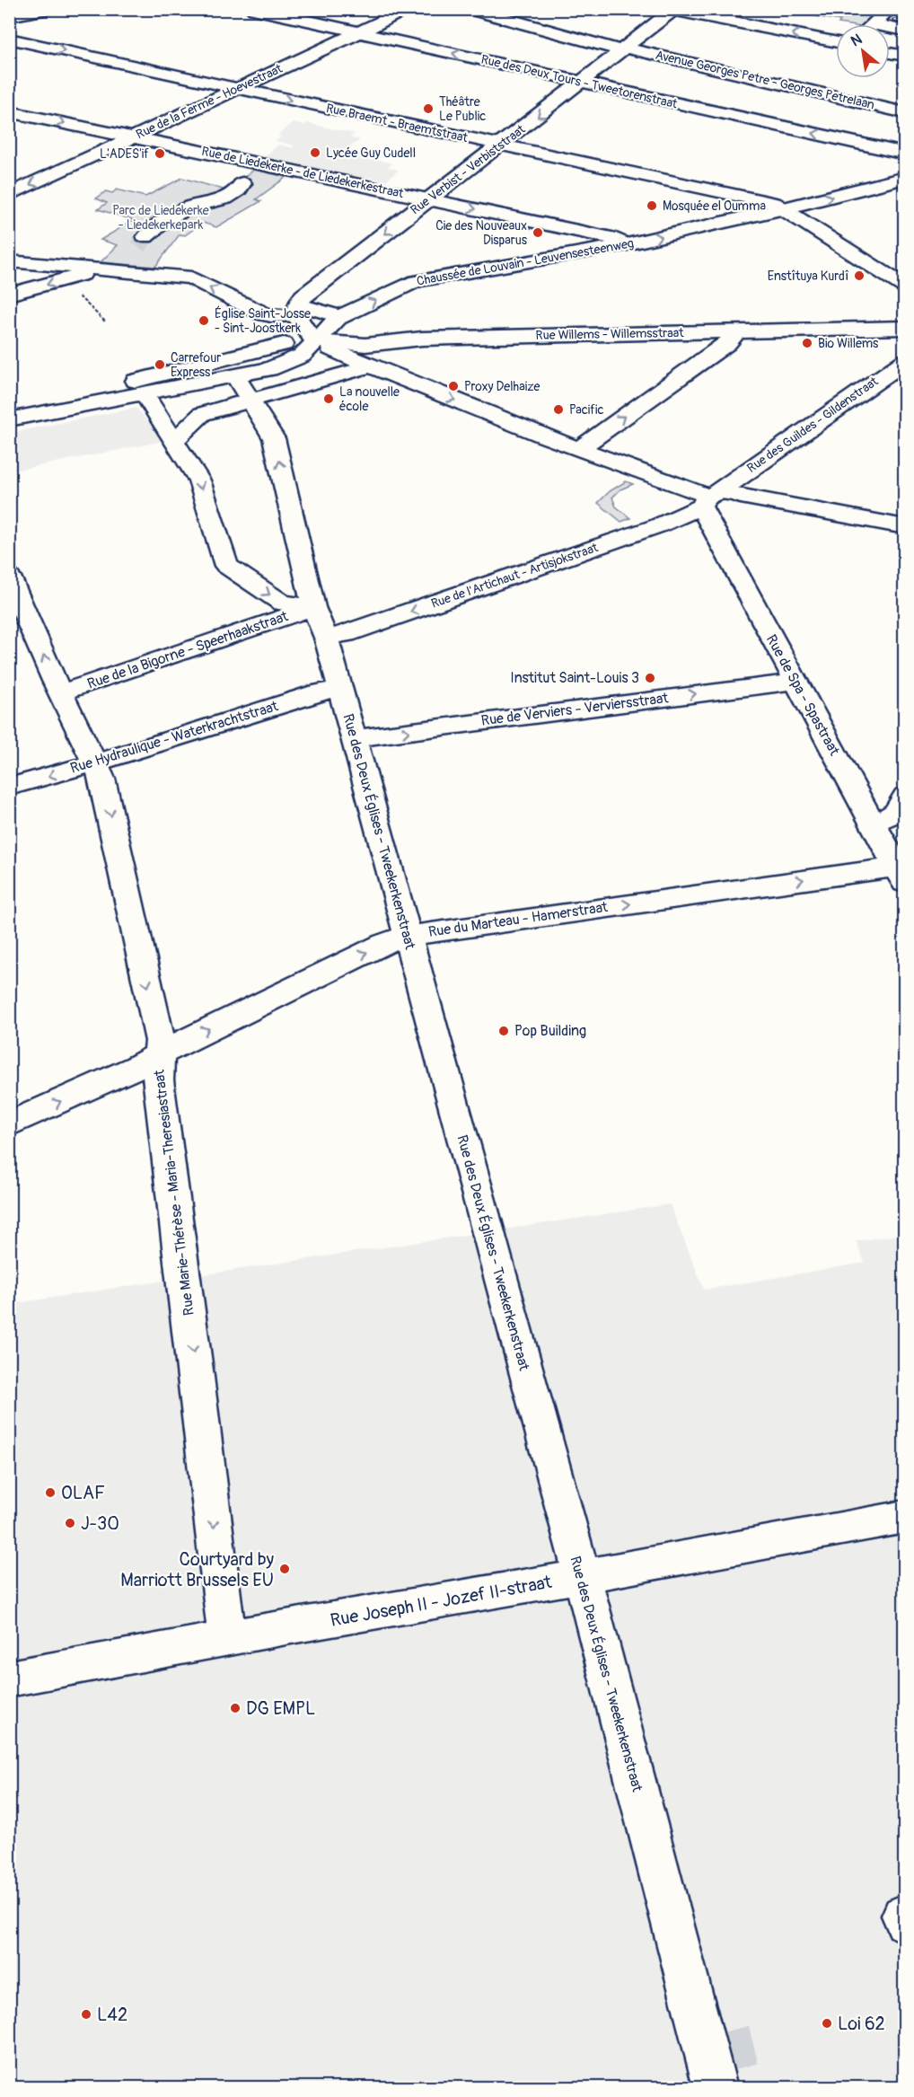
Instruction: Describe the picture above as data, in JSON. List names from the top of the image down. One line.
{"streets":{"street":["Avenue Georges Petre - Georges Petrelaan","Rue des Deux Tours - Tweetorenstraat","Rue de la Ferme - Hoevestraat","Rue Braemt - Braemtstraat","Rue Verbist - Verbiststraat","Rue de Liedekerke - de Liedekerkestraat","Chaussée de Louvain - Leuvensesteenweg","Rue Willems - Willemsstraat","Rue des Guildes - Gildenstraat","Rue de l'Artichaut - Artisjokstraat","Rue de la Bigorne - Speerhaakstraat","Rue de Spa - Spastraat","Rue de Verviers - Verviersstraat","Rue Hydraulique - Waterkrachtstraat","Rue des Deux Églises - Tweekerkenstraat","Rue du Marteau - Hamerstraat","Rue Marie-Thérèse - Maria-Theresiastraat","Rue Joseph II - Jozef II-straat"]},"crossings":[["Avenue Georges Petre - Georges Petrelaan","Rue Verbist - Verbiststraat"],["Rue des Deux Tours - Tweetorenstraat","Rue de la Ferme - Hoevestraat"],["Rue des Deux Tours - Tweetorenstraat","Rue Verbist - Verbiststraat"],["Rue de la Ferme - Hoevestraat","Rue Braemt - Braemtstraat"],["Rue de la Ferme - Hoevestraat","Rue de Liedekerke - de Liedekerkestraat"],["Rue Braemt - Braemtstraat","Rue Verbist - Verbiststraat"],["Rue Braemt - Braemtstraat","Chaussée de Louvain - Leuvensesteenweg"],["Rue Verbist - Verbiststraat","Rue de Liedekerke - de Liedekerkestraat"],["Rue de Liedekerke - de Liedekerkestraat","Chaussée de Louvain - Leuvensesteenweg"],["Chaussée de Louvain - Leuvensesteenweg","Rue Willems - Willemsstraat"],["Chaussée de Louvain - Leuvensesteenweg","Rue des Deux Églises - Tweekerkenstraat"],["Rue des Guildes - Gildenstraat","Rue de l'Artichaut - Artisjokstraat"],["Rue des Guildes - Gildenstraat","Rue de Spa - Spastraat"],["Rue de l'Artichaut - Artisjokstraat","Rue de Spa - Spastraat"],["Rue de l'Artichaut - Artisjokstraat","Rue des Deux Églises - Tweekerkenstraat"],["Rue de la Bigorne - Speerhaakstraat","Rue des Deux Églises - Tweekerkenstraat"],["Rue de la Bigorne - Speerhaakstraat","Rue Marie-Thérèse - Maria-Theresiastraat"],["Rue de Spa - Spastraat","Rue de Verviers - Verviersstraat"],["Rue de Spa - Spastraat","Rue du Marteau - Hamerstraat"],["Rue de Verviers - Verviersstraat","Rue des Deux Églises - Tweekerkenstraat"],["Rue Hydraulique - Waterkrachtstraat","Rue des Deux Églises - Tweekerkenstraat"],["Rue Hydraulique - Waterkrachtstraat","Rue Marie-Thérèse - Maria-Theresiastraat"],["Rue des Deux Églises - Tweekerkenstraat","Rue du Marteau - Hamerstraat"],["Rue des Deux Églises - Tweekerkenstraat","Rue Joseph II - Jozef II-straat"],["Rue du Marteau - Hamerstraat","Rue Marie-Thérèse - Maria-Theresiastraat"],["Rue Marie-Thérèse - Maria-Theresiastraat","Rue Joseph II - Jozef II-straat"]],"one_way":["Rue Verbist - Verbiststraat","Rue de Verviers - Verviersstraat","Rue du Marteau - Hamerstraat"],"parks":["Parc de Liedekerke - Liedekerkepark"],"places":["Théâtre Le Public","Lycée Guy Cudell","L'ADES'if","Mosquée el Oumma","Cie des Nouveaux Disparus","Enstîtuya Kurdî","Église Saint-Josse - Sint-Joostkerk","Bio Willems","Carrefour Express","Proxy Delhaize","La nouvelle école","Pacific","Institut Saint-Louis 3","Pop Building","OLAF","J-30","Courtyard by Marriott Brussels EU","DG EMPL","L42","Loi 62"],"north":"top left"}
